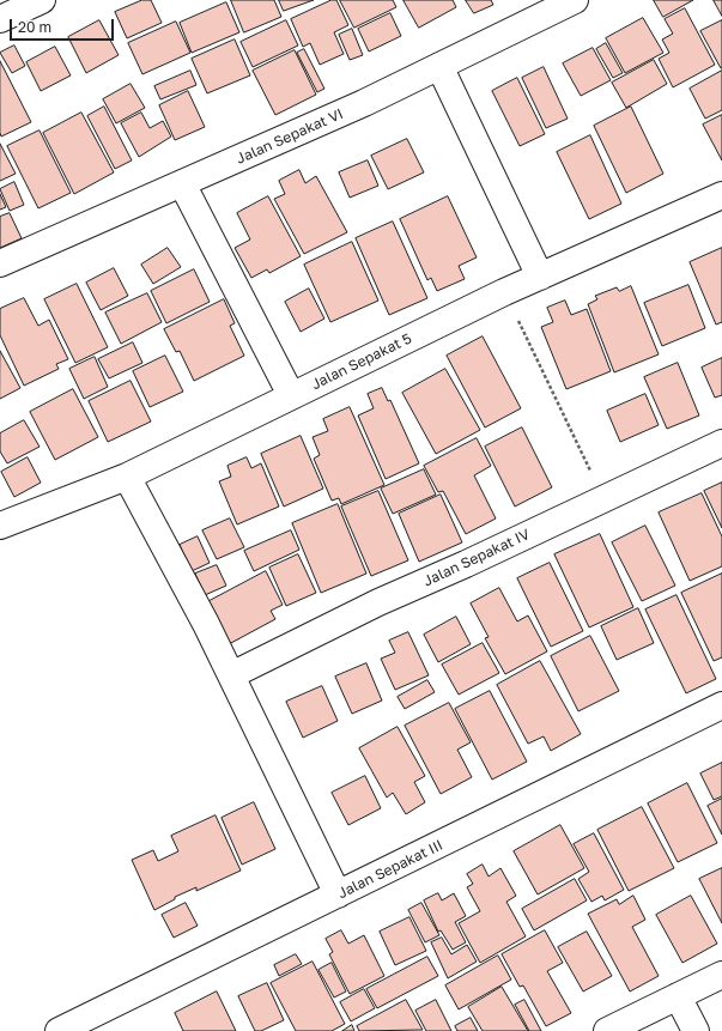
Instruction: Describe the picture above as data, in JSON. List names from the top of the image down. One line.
{"streets":{"street":["Jalan Sepakat VI","Jalan Sepakat 5","Jalan Sepakat IV","Jalan Sepakat III"]},"scale_bar":"20 m"}
